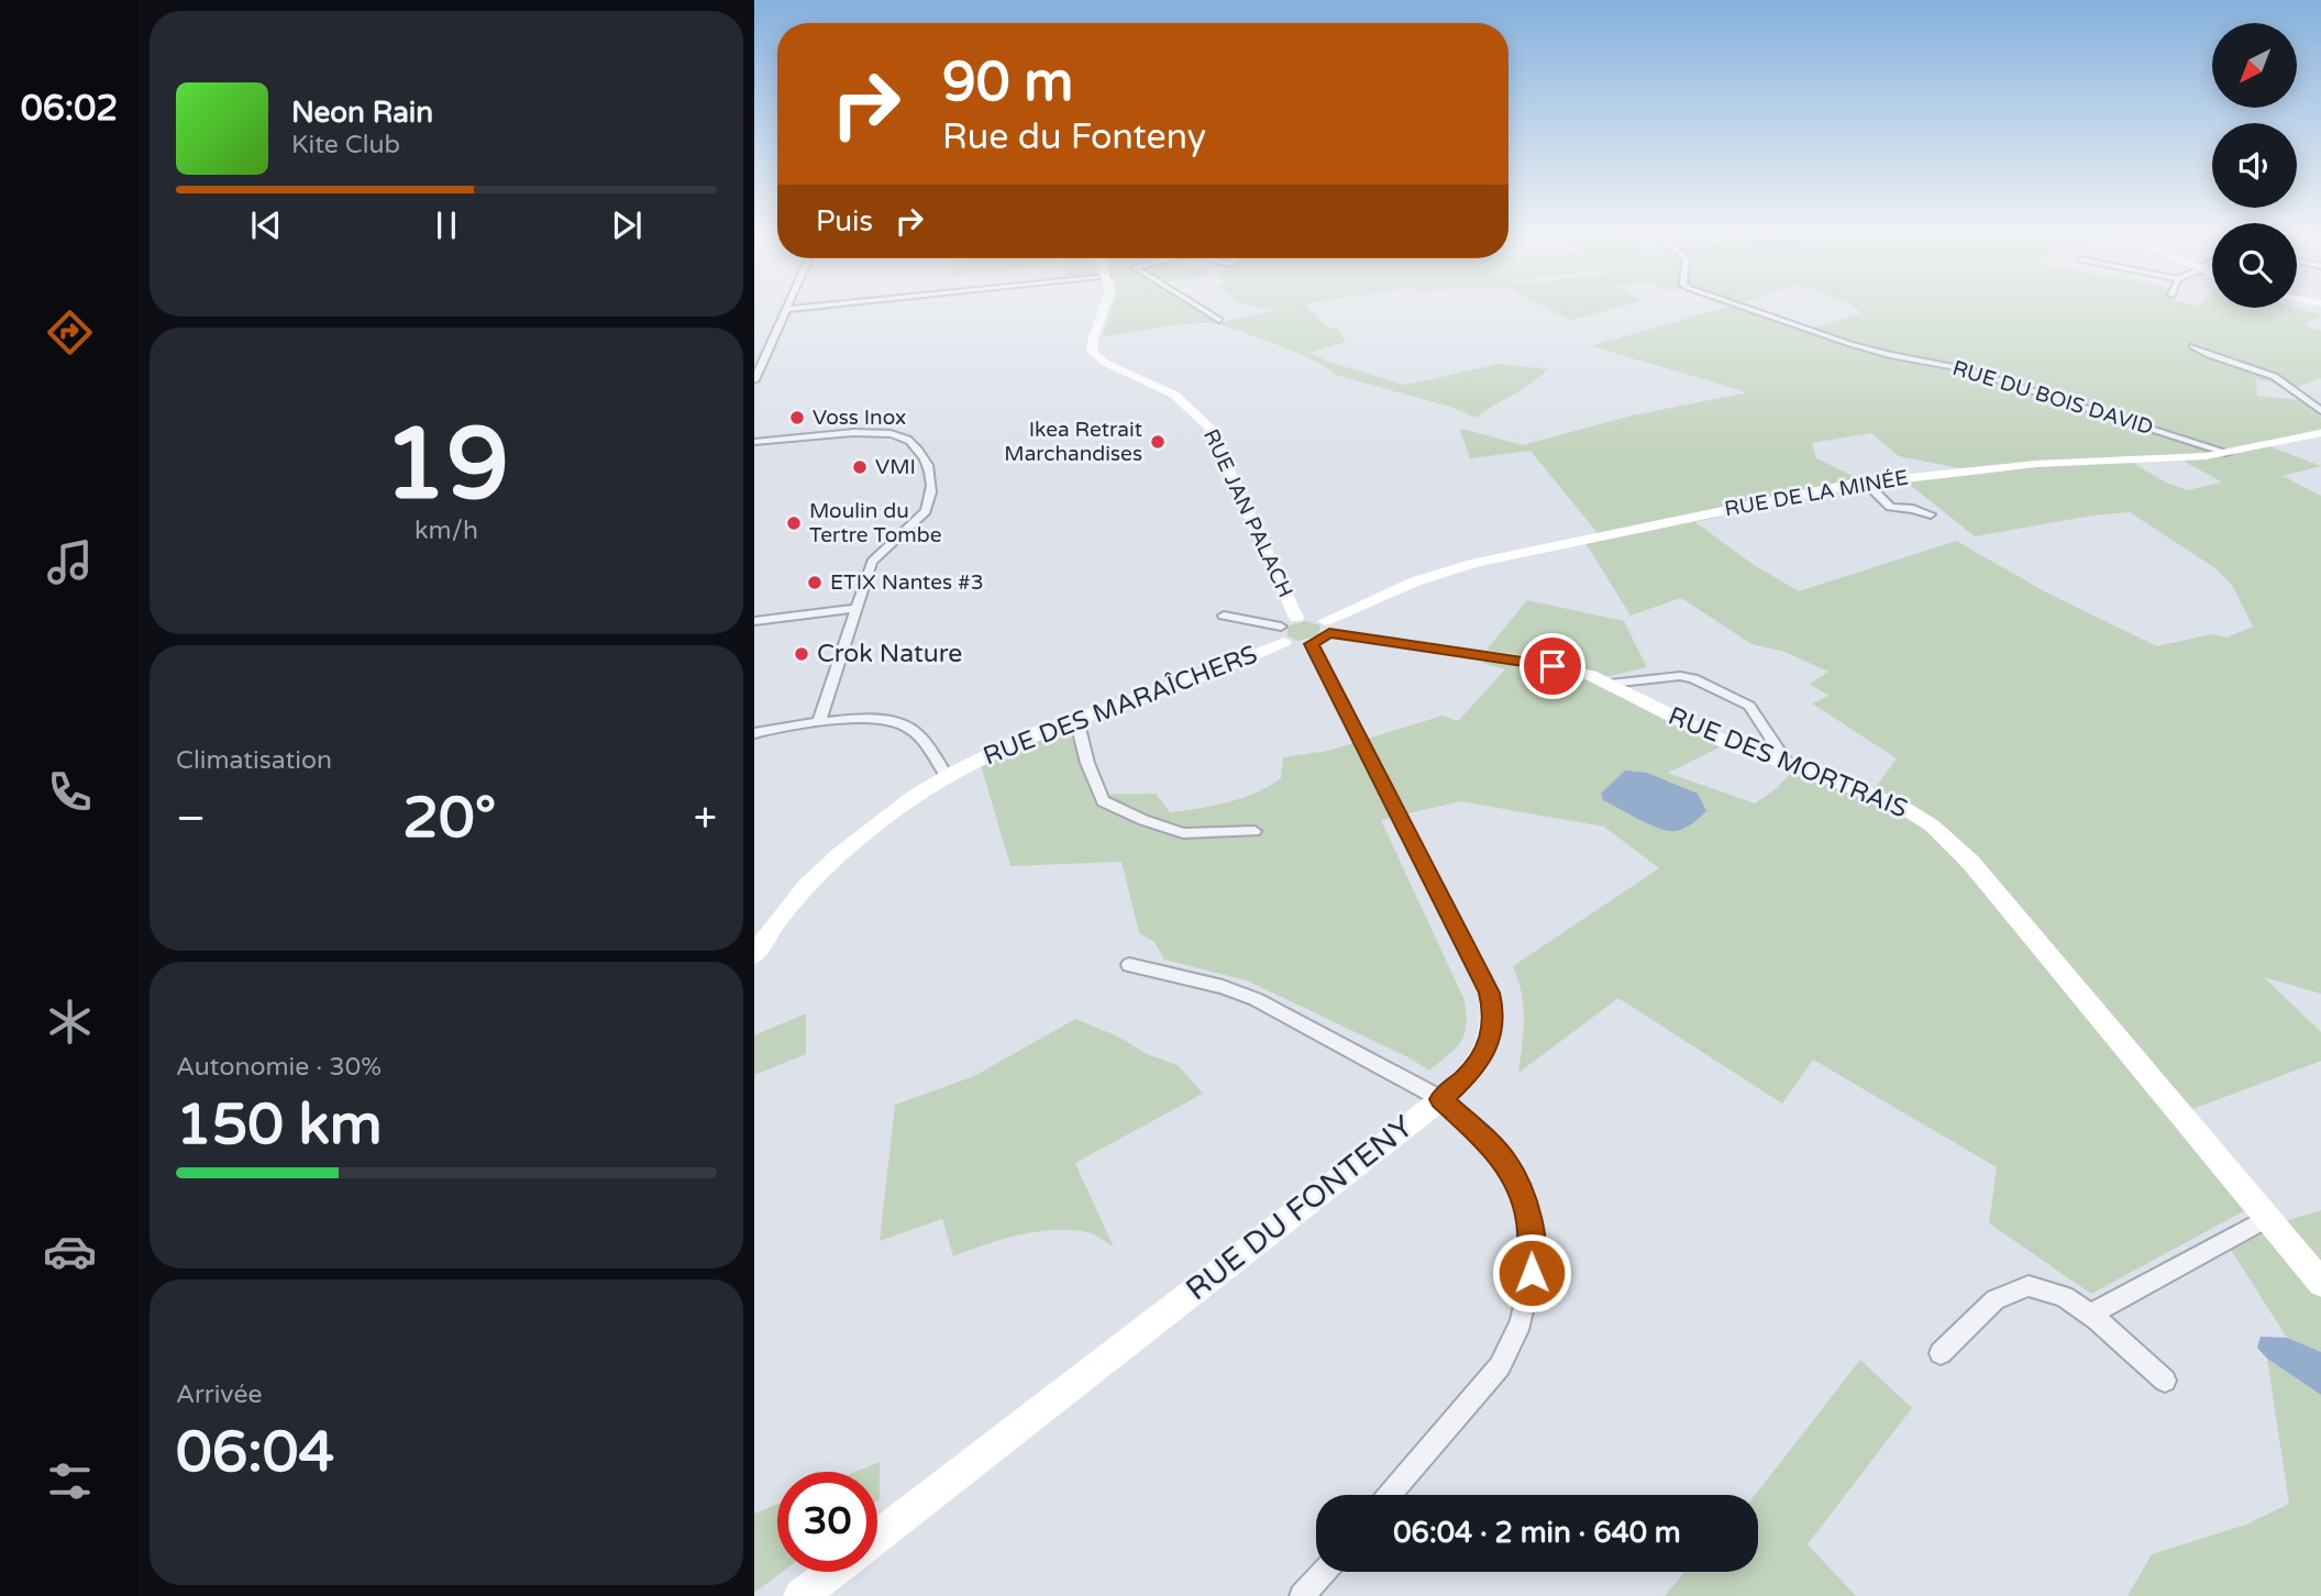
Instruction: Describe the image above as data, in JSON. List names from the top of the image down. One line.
{"streets":{"street":["RUE DU BOIS DAVID","RUE DE LA MINÉE","RUE JAN PALACH","RUE DES MARAÎCHERS","RUE DES MORTRAIS","RUE DU FONTENY"]},"crossings":[["RUE DU BOIS DAVID","RUE DE LA MINÉE"],["RUE DE LA MINÉE","RUE DES MORTRAIS"],["RUE DE LA MINÉE","RUE DU FONTENY"],["RUE JAN PALACH","RUE DES MARAÎCHERS"],["RUE DES MORTRAIS","RUE DU FONTENY"]],"places":["Voss Inox","Ikea Retrait Marchandises","VMI","Moulin du Tertre Tombe","ETIX Nantes #3","Crok Nature"],"north":"bottom left","page":{"tabs":"06:02","turn":["90 m","Rue du Fonteny"],"song":["Neon Rain","Kite Club"],"then":"Puis","tile":[["19","km/h"],"Climatisation",["Autonomie · 30%","150 km"],["Arrivée","06:04"]],"heat":["−","20°","+"],"limit":"30","trip":"06:04 · 2 min · 640 m"}}
